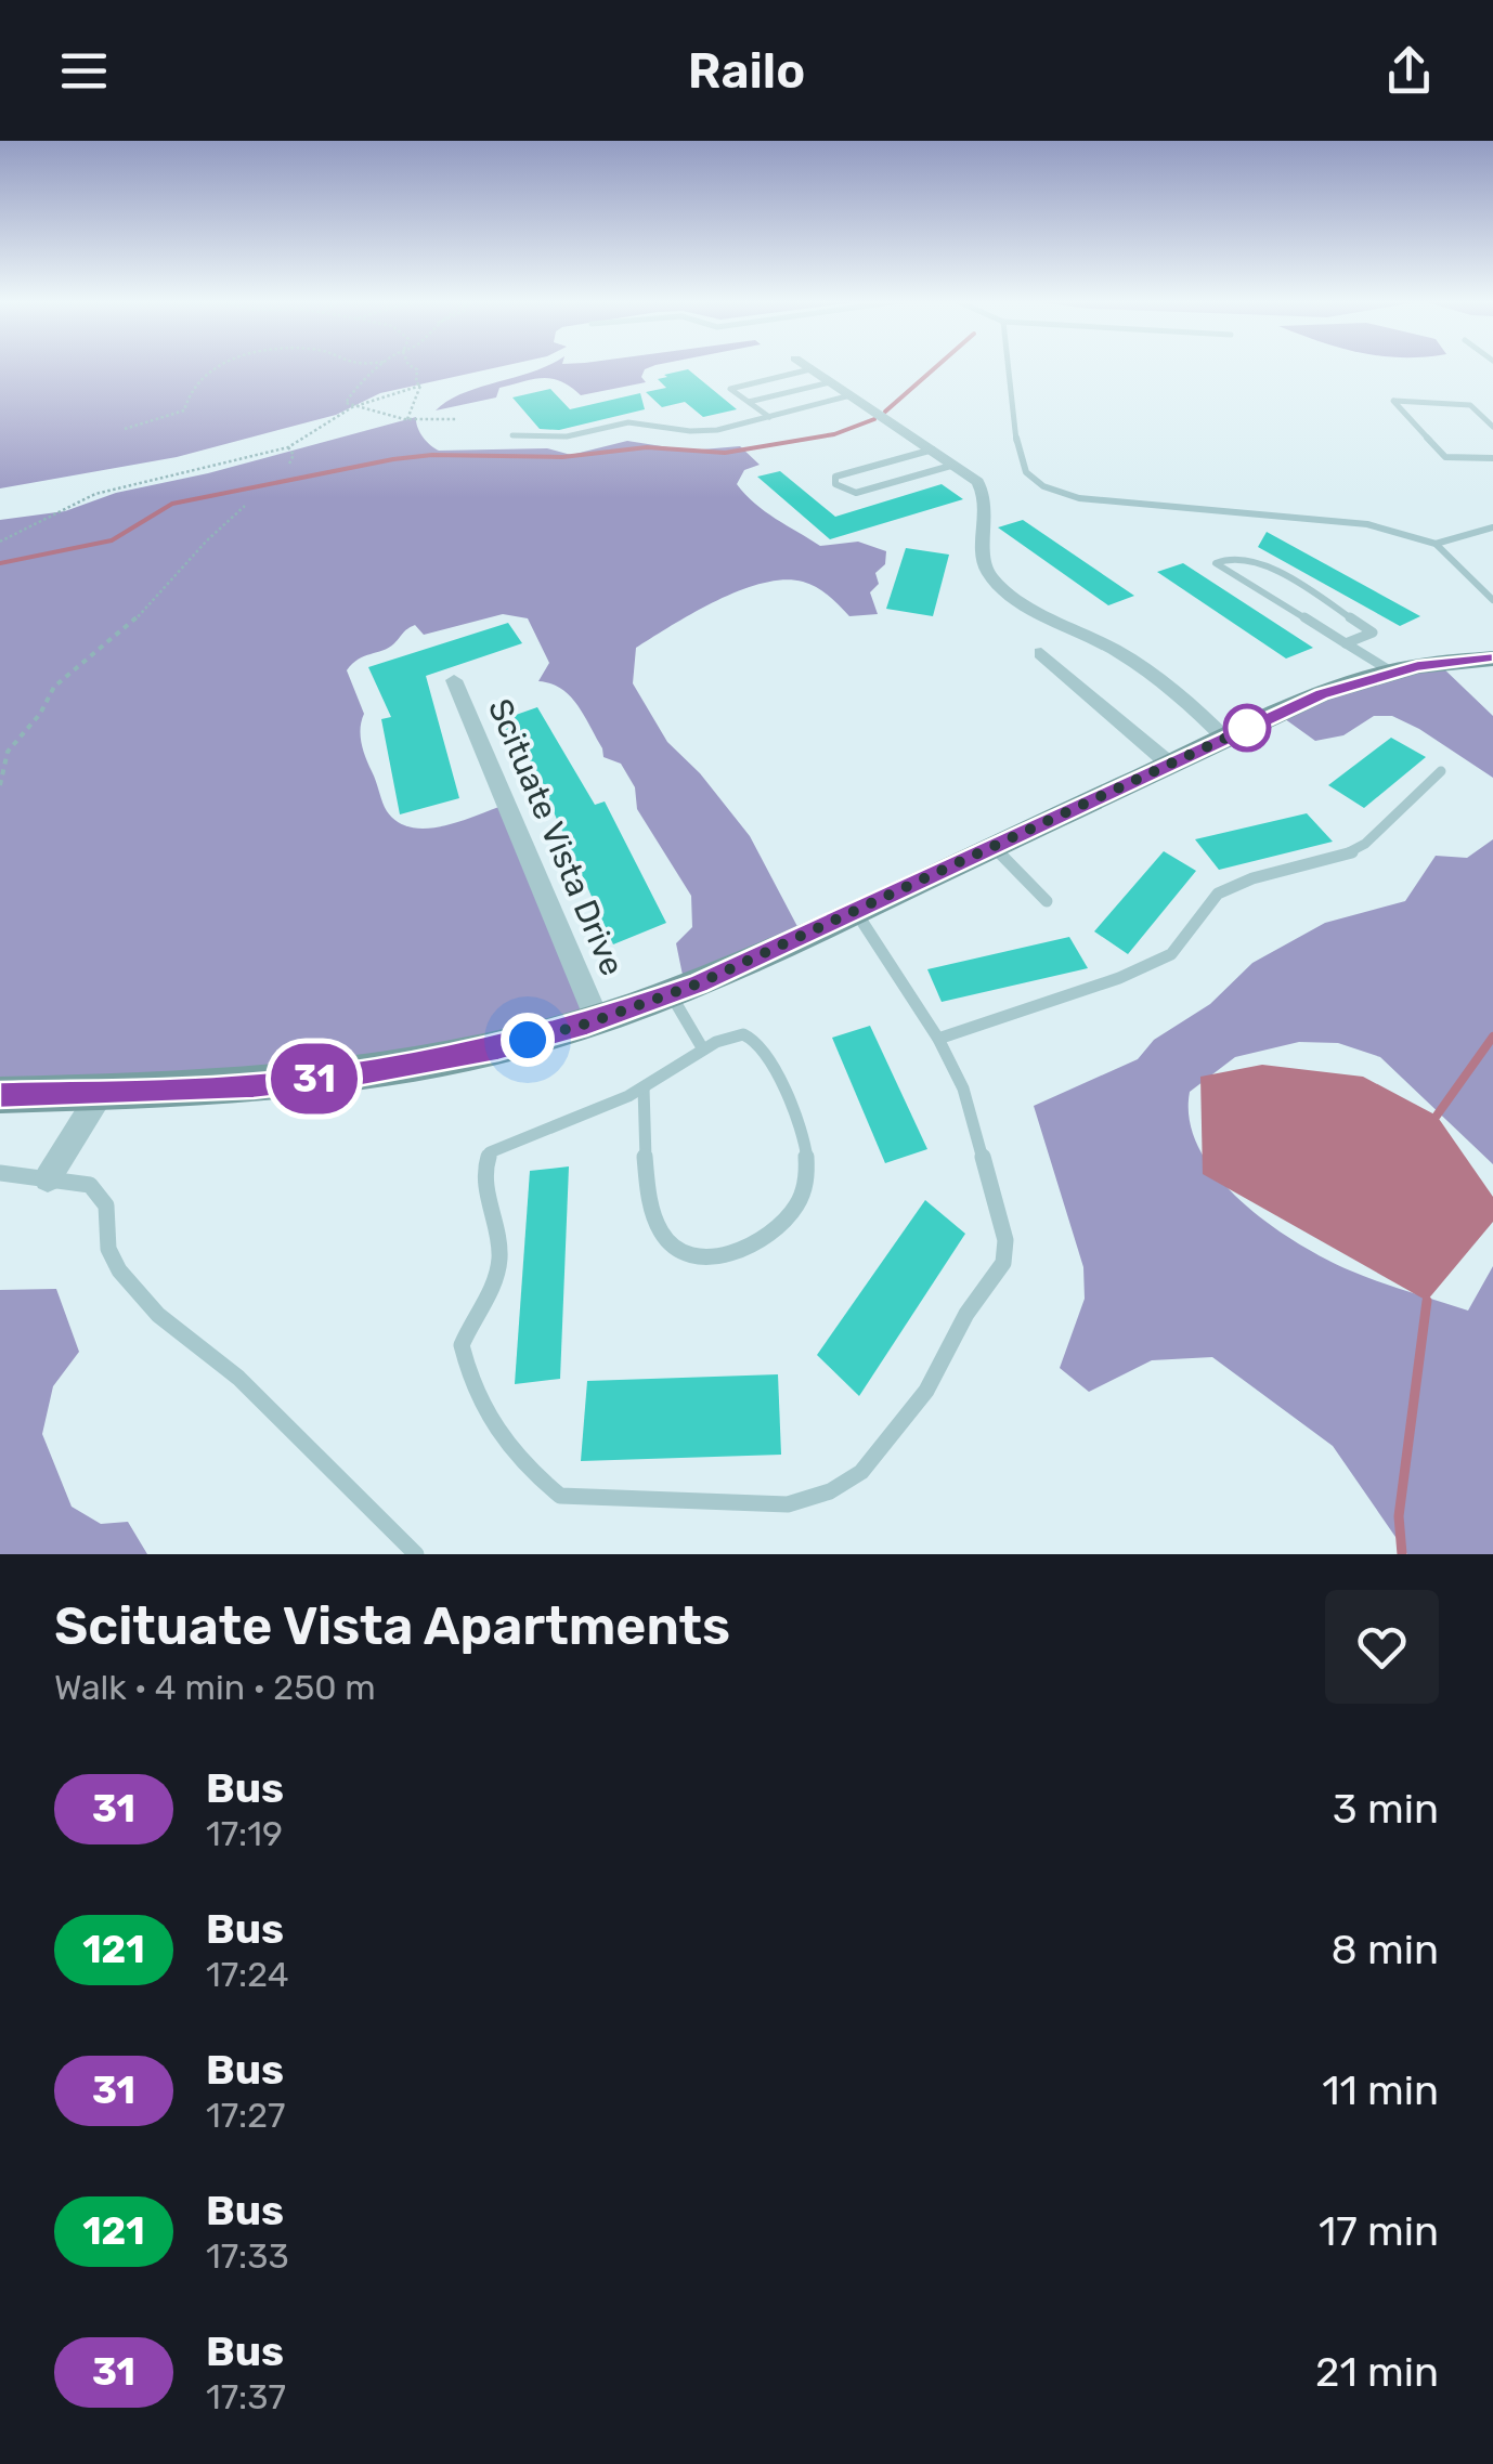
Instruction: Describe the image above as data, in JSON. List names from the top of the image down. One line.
{"streets":{"street":["Scituate Vista Drive"]},"lines":["bus line 31"],"page":{"header":"Railo","on_map":"31","heading":["Scituate Vista Apartments","Walk · 4 min · 250 m"],"list":[{"mark":"31","name":"Bus","note":"17:19","value":"3 min"},{"mark":"121","name":"Bus","note":"17:24","value":"8 min"},{"mark":"31","name":"Bus","note":"17:27","value":"11 min"},{"mark":"121","name":"Bus","note":"17:33","value":"17 min"},{"mark":"31","name":"Bus","note":"17:37","value":"21 min"}]}}
